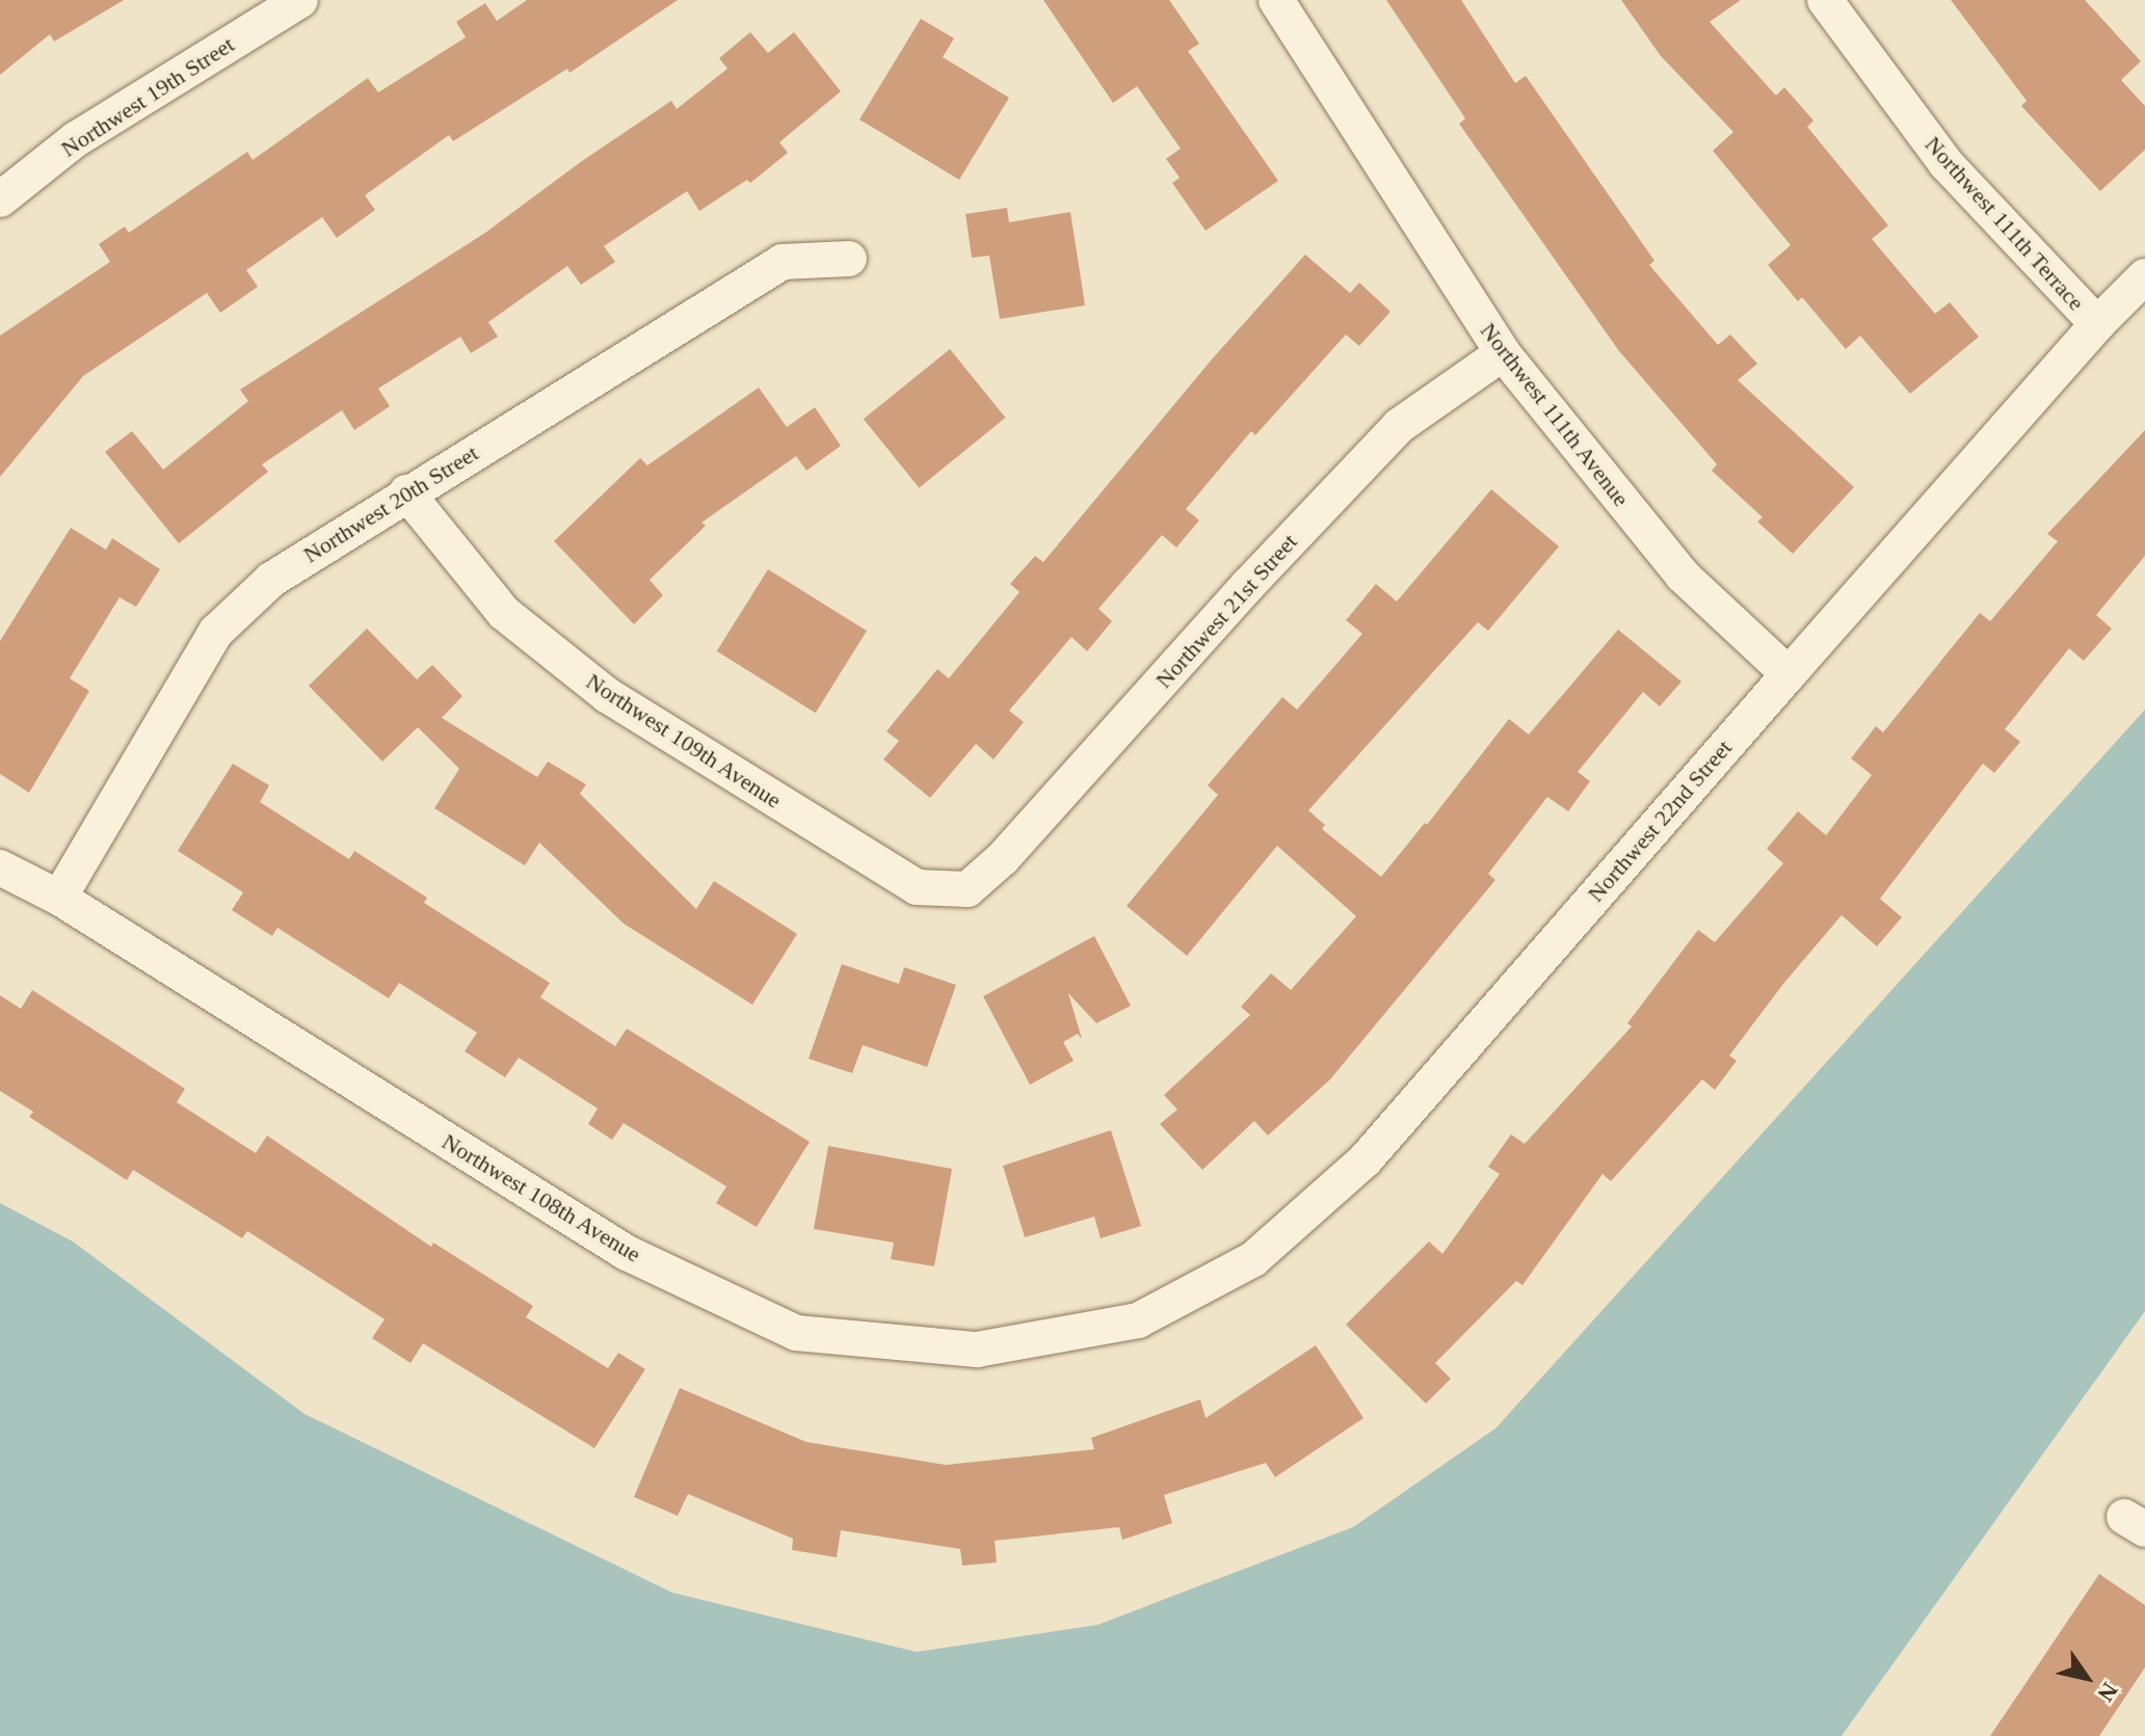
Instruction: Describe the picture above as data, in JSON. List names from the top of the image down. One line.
{"streets":{"street":["Northwest 19th Street","Northwest 111th Terrace","Northwest 111th Avenue","Northwest 20th Street","Northwest 21st Street","Northwest 109th Avenue","Northwest 22nd Street","Northwest 108th Avenue"]},"crossings":[["Northwest 111th Terrace","Northwest 22nd Street"],["Northwest 111th Avenue","Northwest 21st Street"],["Northwest 111th Avenue","Northwest 22nd Street"],["Northwest 20th Street","Northwest 109th Avenue"],["Northwest 20th Street","Northwest 108th Avenue"],["Northwest 21st Street","Northwest 109th Avenue"],["Northwest 22nd Street","Northwest 108th Avenue"]],"north":"bottom right"}
